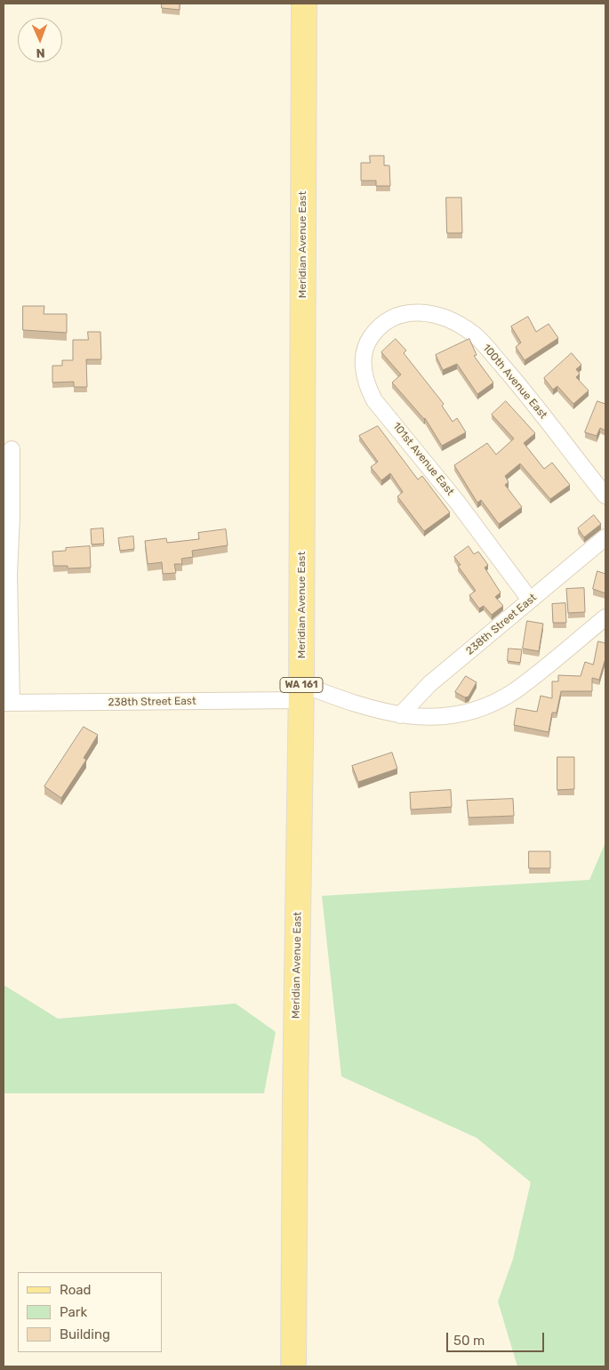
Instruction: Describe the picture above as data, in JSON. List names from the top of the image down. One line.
{"streets":{"main road":["Meridian Avenue East","WA 161"],"street":["100th Avenue East","101st Avenue East","238th Street East"]},"crossings":[["Meridian Avenue East","238th Street East"],["100th Avenue East","101st Avenue East"],["101st Avenue East","238th Street East"]],"legend":["Road","Park","Building"],"scale_bar":"50 m","north":"bottom"}
